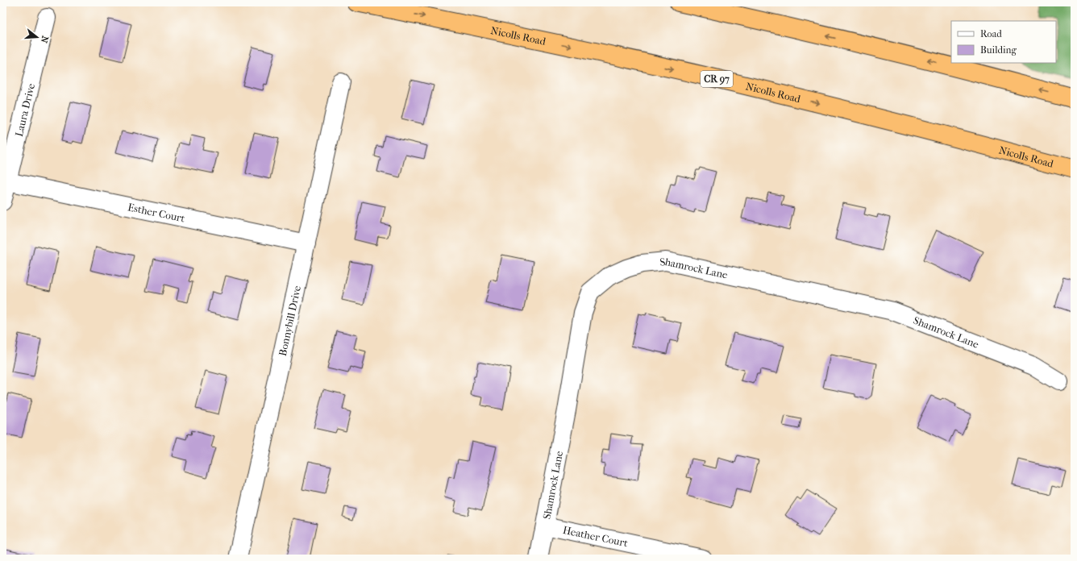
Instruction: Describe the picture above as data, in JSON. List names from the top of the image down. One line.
{"streets":{"highway":["Nicolls Road","CR 97"],"street":["Laura Drive","Esther Court","Shamrock Lane","Bonnybill Drive","Heather Court"]},"crossings":[["Laura Drive","Esther Court"],["Esther Court","Bonnybill Drive"],["Shamrock Lane","Heather Court"]],"legend":["Road","Building"],"north":"right"}
